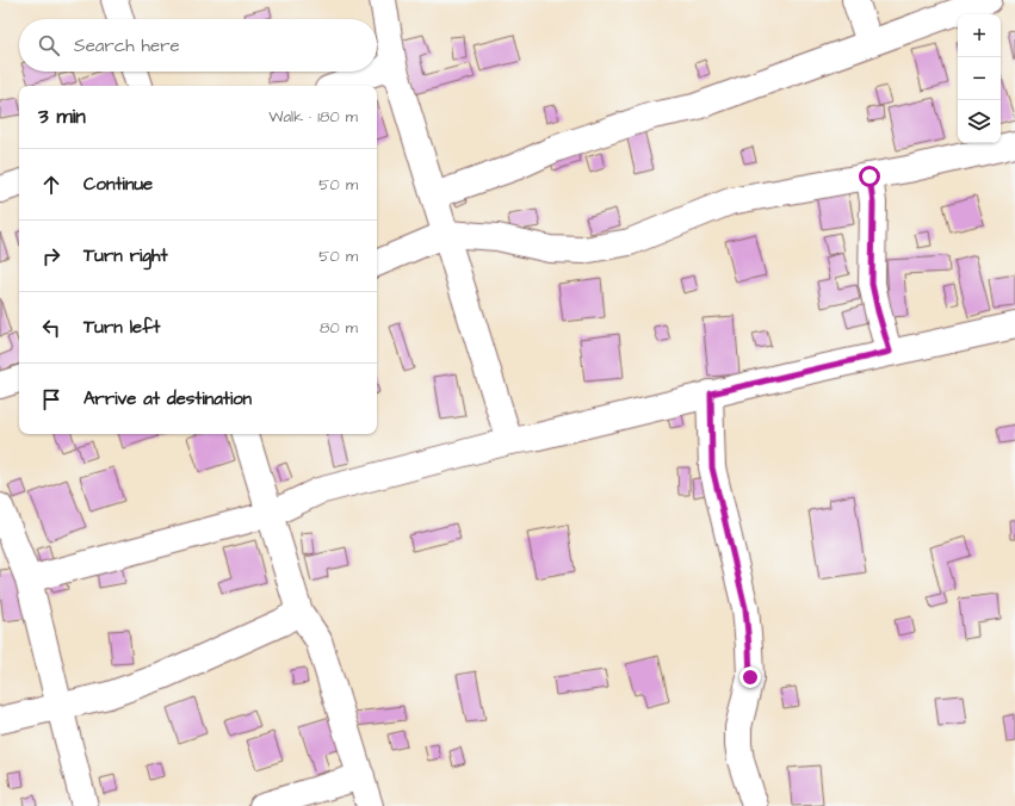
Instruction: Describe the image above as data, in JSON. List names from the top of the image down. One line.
{"page":{"map_buttons":["+","−"],"search":"Search here","heading":["3 min","Walk · 180 m"],"list":[["Continue","50 m"],["Turn right","50 m"],["Turn left","80 m"],"Arrive at destination"]}}
